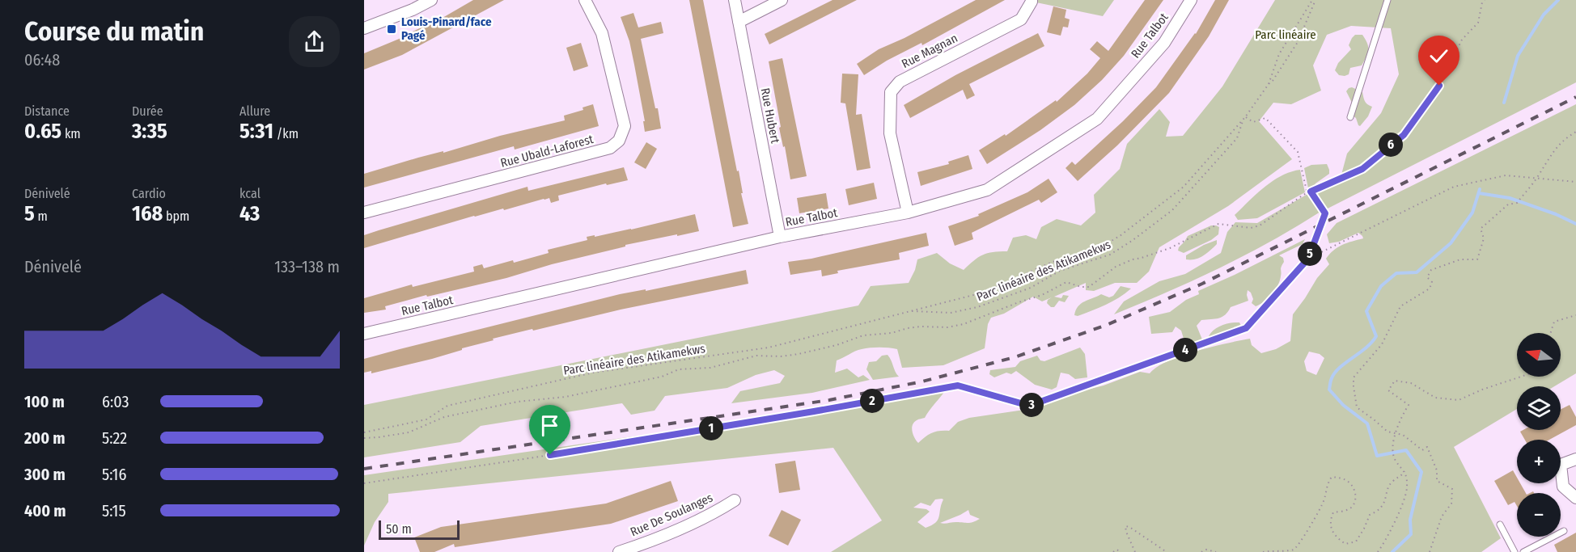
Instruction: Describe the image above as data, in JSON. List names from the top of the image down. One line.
{"streets":{"street":["Rue Talbot","Rue Magnan","Rue Hubert","Rue Ubald-Laforest","Rue De Soulanges"],"path":["Parc linéaire des Atikamekws"]},"crossings":[["Rue Talbot","Rue Magnan"],["Rue Talbot","Rue Hubert"]],"parks":["Parc linéaire"],"places":{"transit":["Louis-Pinard/face Pagé"]},"scale_bar":"50 m","north":"left","page":{"heading":["Course du matin","06:48"],"stats":[["Distance","0.65 km"],["Durée","3:35"],["Allure","5:31 /km"],["Dénivelé","5 m"],["Cardio","168 bpm"],["kcal","43"]],"pins":["6","5","4","2","3","1"],"chart":["Dénivelé","133–138 m"],"map_buttons":["+","−"],"list":[{"name":"100 m","note":"6:03"},{"name":"200 m","note":"5:22"},{"name":"300 m","note":"5:16"},{"name":"400 m","note":"5:15"}],"scale":"50 m"}}
